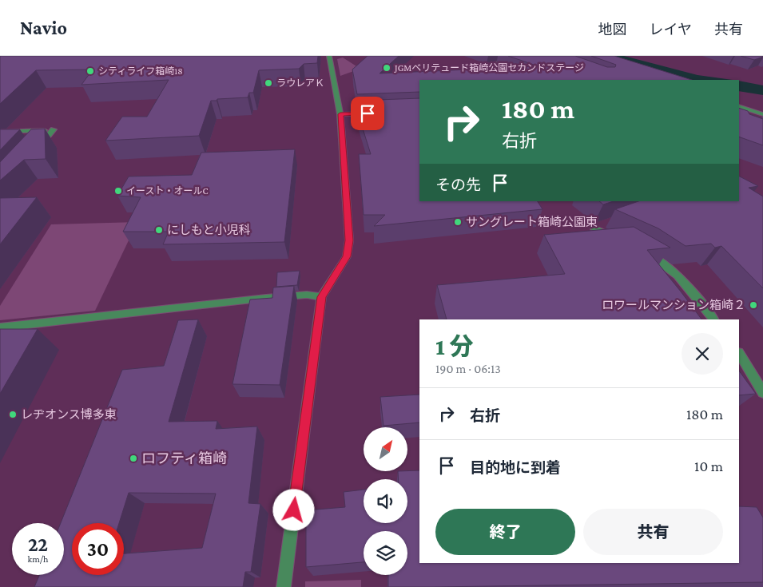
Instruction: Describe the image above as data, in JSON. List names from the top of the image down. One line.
{"places":["JGMベリテュード箱崎公園セカンドステージ","シティライフ箱崎18","ラウレアＫ","イースト・オールC","サングレート箱崎公園東","にしもと小児科","ロワールマンション箱崎２","レヂオンス博多東","ロフティ箱崎"],"north":"top right","page":{"header":"Navio","nav":["地図","レイヤ","共有"],"turn":["180 m","右折"],"then":"その先","heading":["1 分","190 m · 06:13"],"list":[{"name":"右折","value":"180 m"},{"name":"目的地に到着","value":"10 m"}],"buttons":["終了","共有"],"speed":"22 km/h","limit":"30"}}
